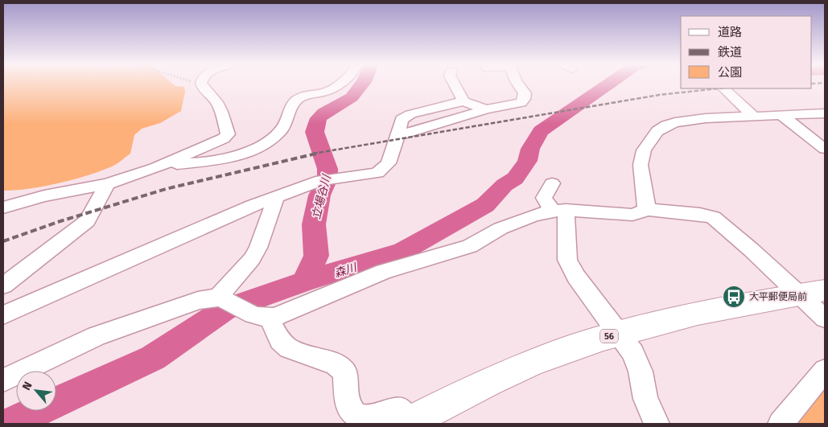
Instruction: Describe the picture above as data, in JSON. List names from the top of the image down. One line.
{"streets":{"highway":["56"]},"water":["立場谷川","森川"],"places":{"bus stop":["大平郵便局前"]},"legend":["道路","鉄道","公園"],"north":"top left"}
